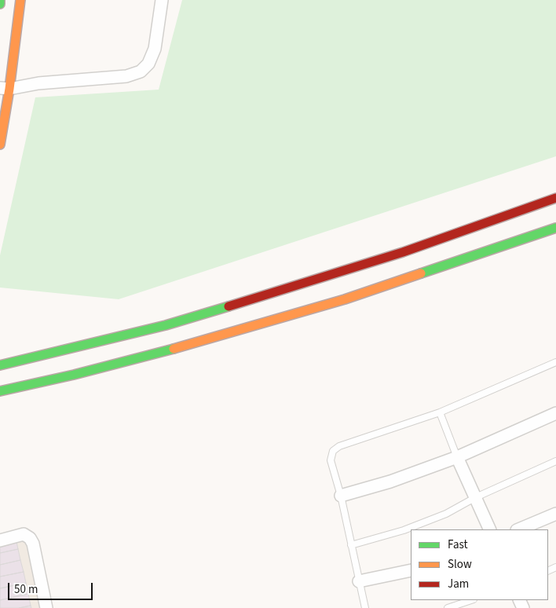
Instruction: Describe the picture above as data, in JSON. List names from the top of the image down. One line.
{"legend":["Fast","Slow","Jam"],"scale_bar":"50 m"}
